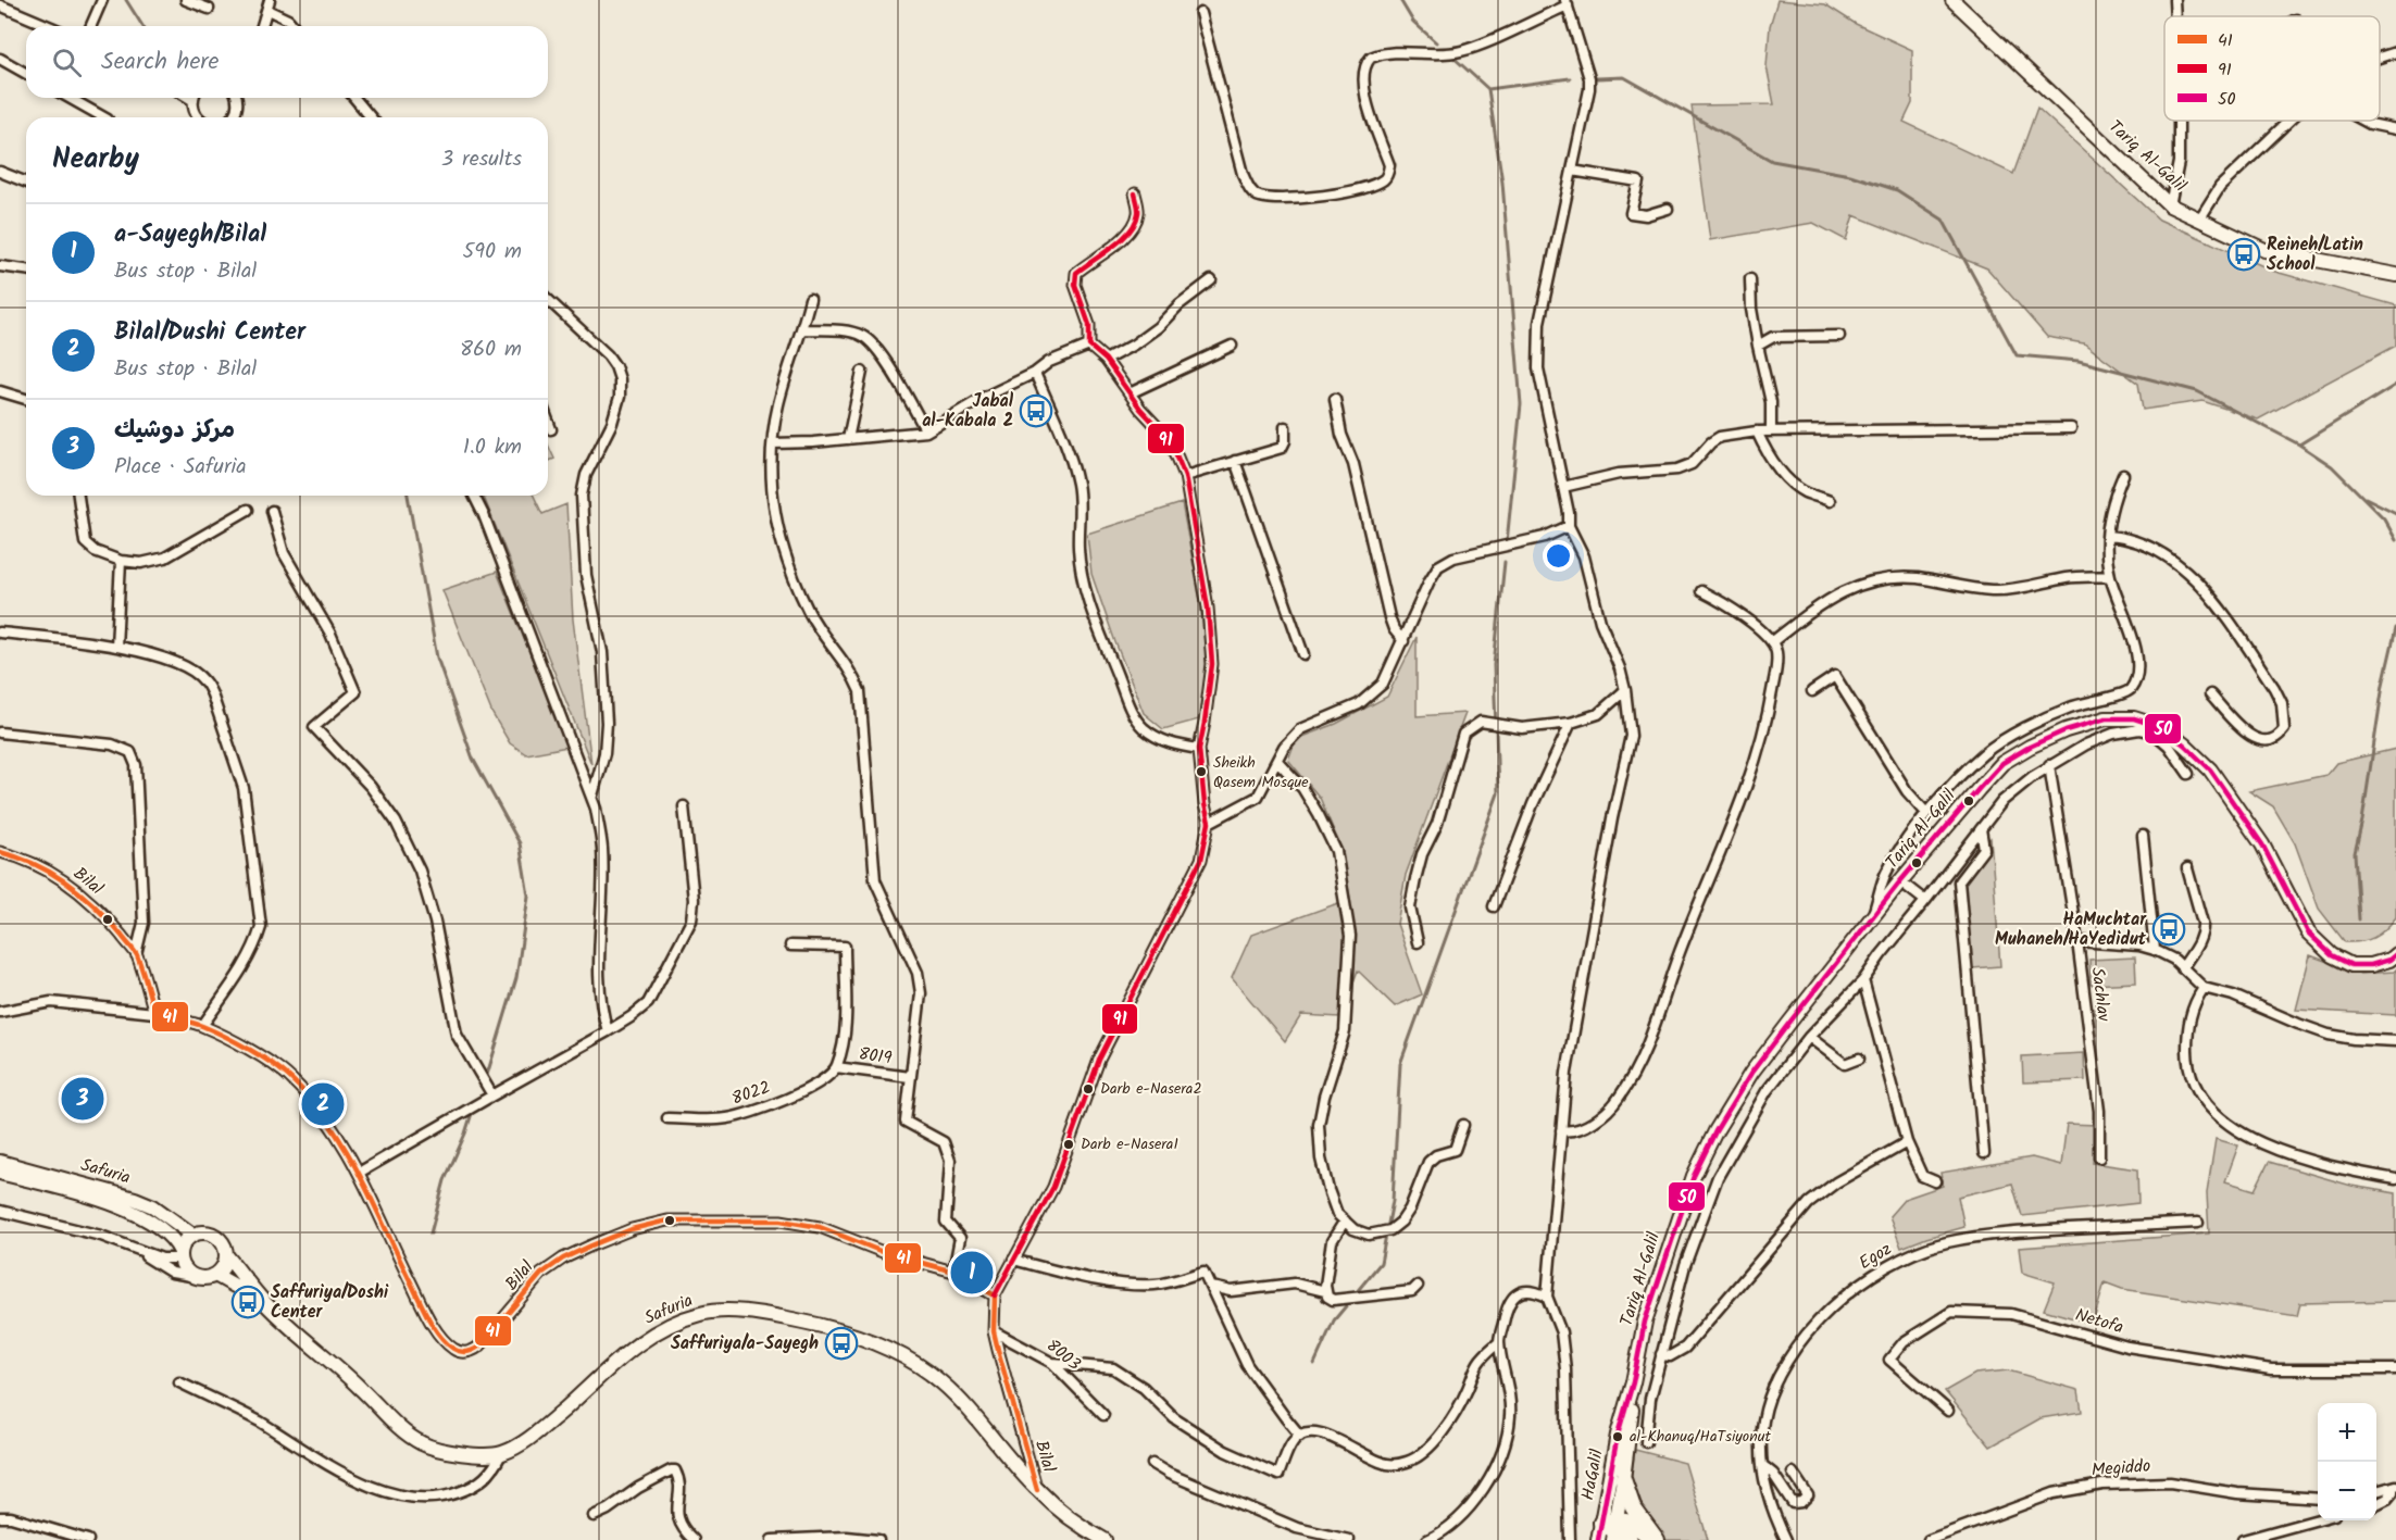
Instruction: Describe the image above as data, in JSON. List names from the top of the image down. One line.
{"streets":{"main road":["Tariq Al-Galil","Safuria","HaGalil"],"street":["Bilal","Sachlav","8019","8022","Egoz","Netofa","8003","Megiddo"]},"crossings":[["Tariq Al-Galil","HaGalil"],["Bilal","Safuria"],["Bilal","8003"],["8019","8022"]],"places":{"bus stop":["Reineh/Latin School","Jabal al-Kabala 2","HaMuchtar Muhaneh/HaYedidut","Saffuriya/Doshi Center","Saffuriya/a-Sayegh"],"other":["Sheikh Qasem Mosque","Darb e-Nasera2","Darb e-Nasera1","al-Khanuq/HaTsiyonut"]},"lines":["transit line 91","transit line 50","transit line 41"],"legend":["41","91","50"],"page":{"search":"Search here","heading":["Nearby","3 results"],"list":[{"mark":"1","name":"a-Sayegh/Bilal","note":"Bus stop · Bilal","value":"590 m"},{"mark":"2","name":"Bilal/Dushi Center","note":"Bus stop · Bilal","value":"860 m"},{"mark":"3","name":"مركز دوشيك","note":"Place · Safuria","value":"1.0 km"}],"pins":["3","2","1"],"map_buttons":["+","−"]}}
